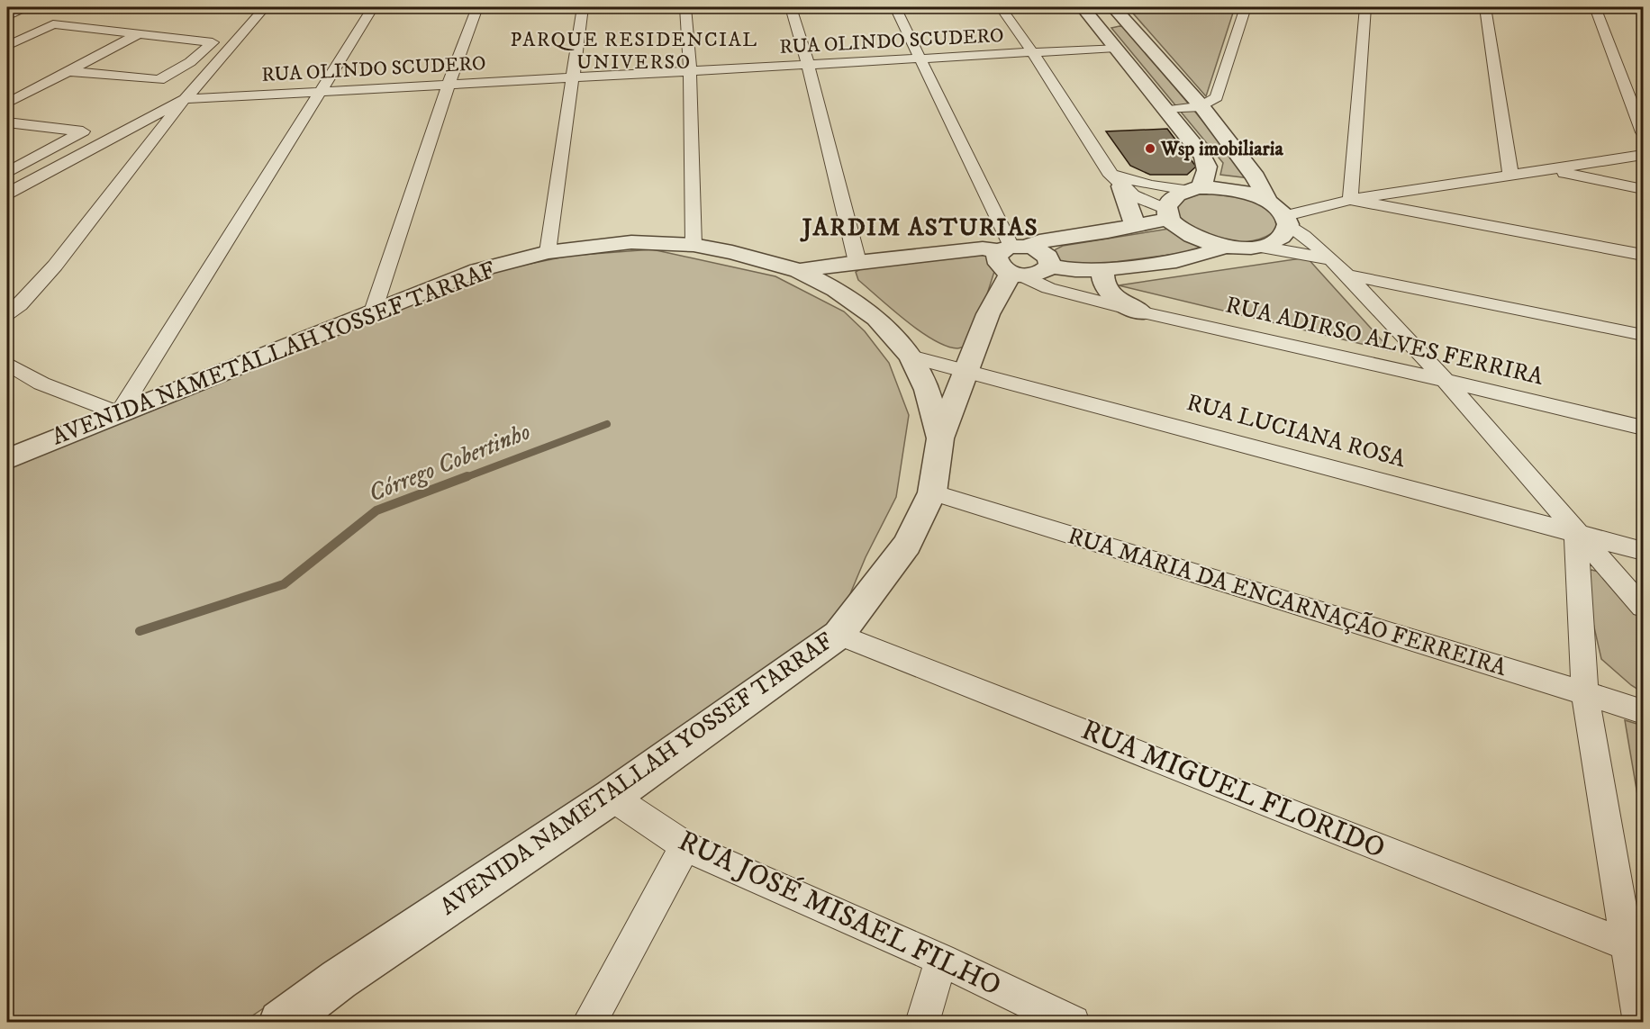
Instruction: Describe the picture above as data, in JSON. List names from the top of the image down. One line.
{"streets":{"street":["RUA OLINDO SCUDERO","RUA ADIRSO ALVES FERRIRA","AVENIDA NAMETALLAH YOSSEF TARRAF","RUA LUCIANA ROSA","RUA MARIA DA ENCARNAÇÃO FERREIRA","RUA MIGUEL FLORIDO","RUA JOSÉ MISAEL FILHO"]},"crossings":[["AVENIDA NAMETALLAH YOSSEF TARRAF","RUA LUCIANA ROSA"],["AVENIDA NAMETALLAH YOSSEF TARRAF","RUA MARIA DA ENCARNAÇÃO FERREIRA"],["AVENIDA NAMETALLAH YOSSEF TARRAF","RUA MIGUEL FLORIDO"],["AVENIDA NAMETALLAH YOSSEF TARRAF","RUA JOSÉ MISAEL FILHO"]],"districts":["PARQUE RESIDENCIAL UNIVERSO","JARDIM ASTURIAS"],"water":["Córrego Cobertinho"],"places":["Wsp imobiliaria"]}
